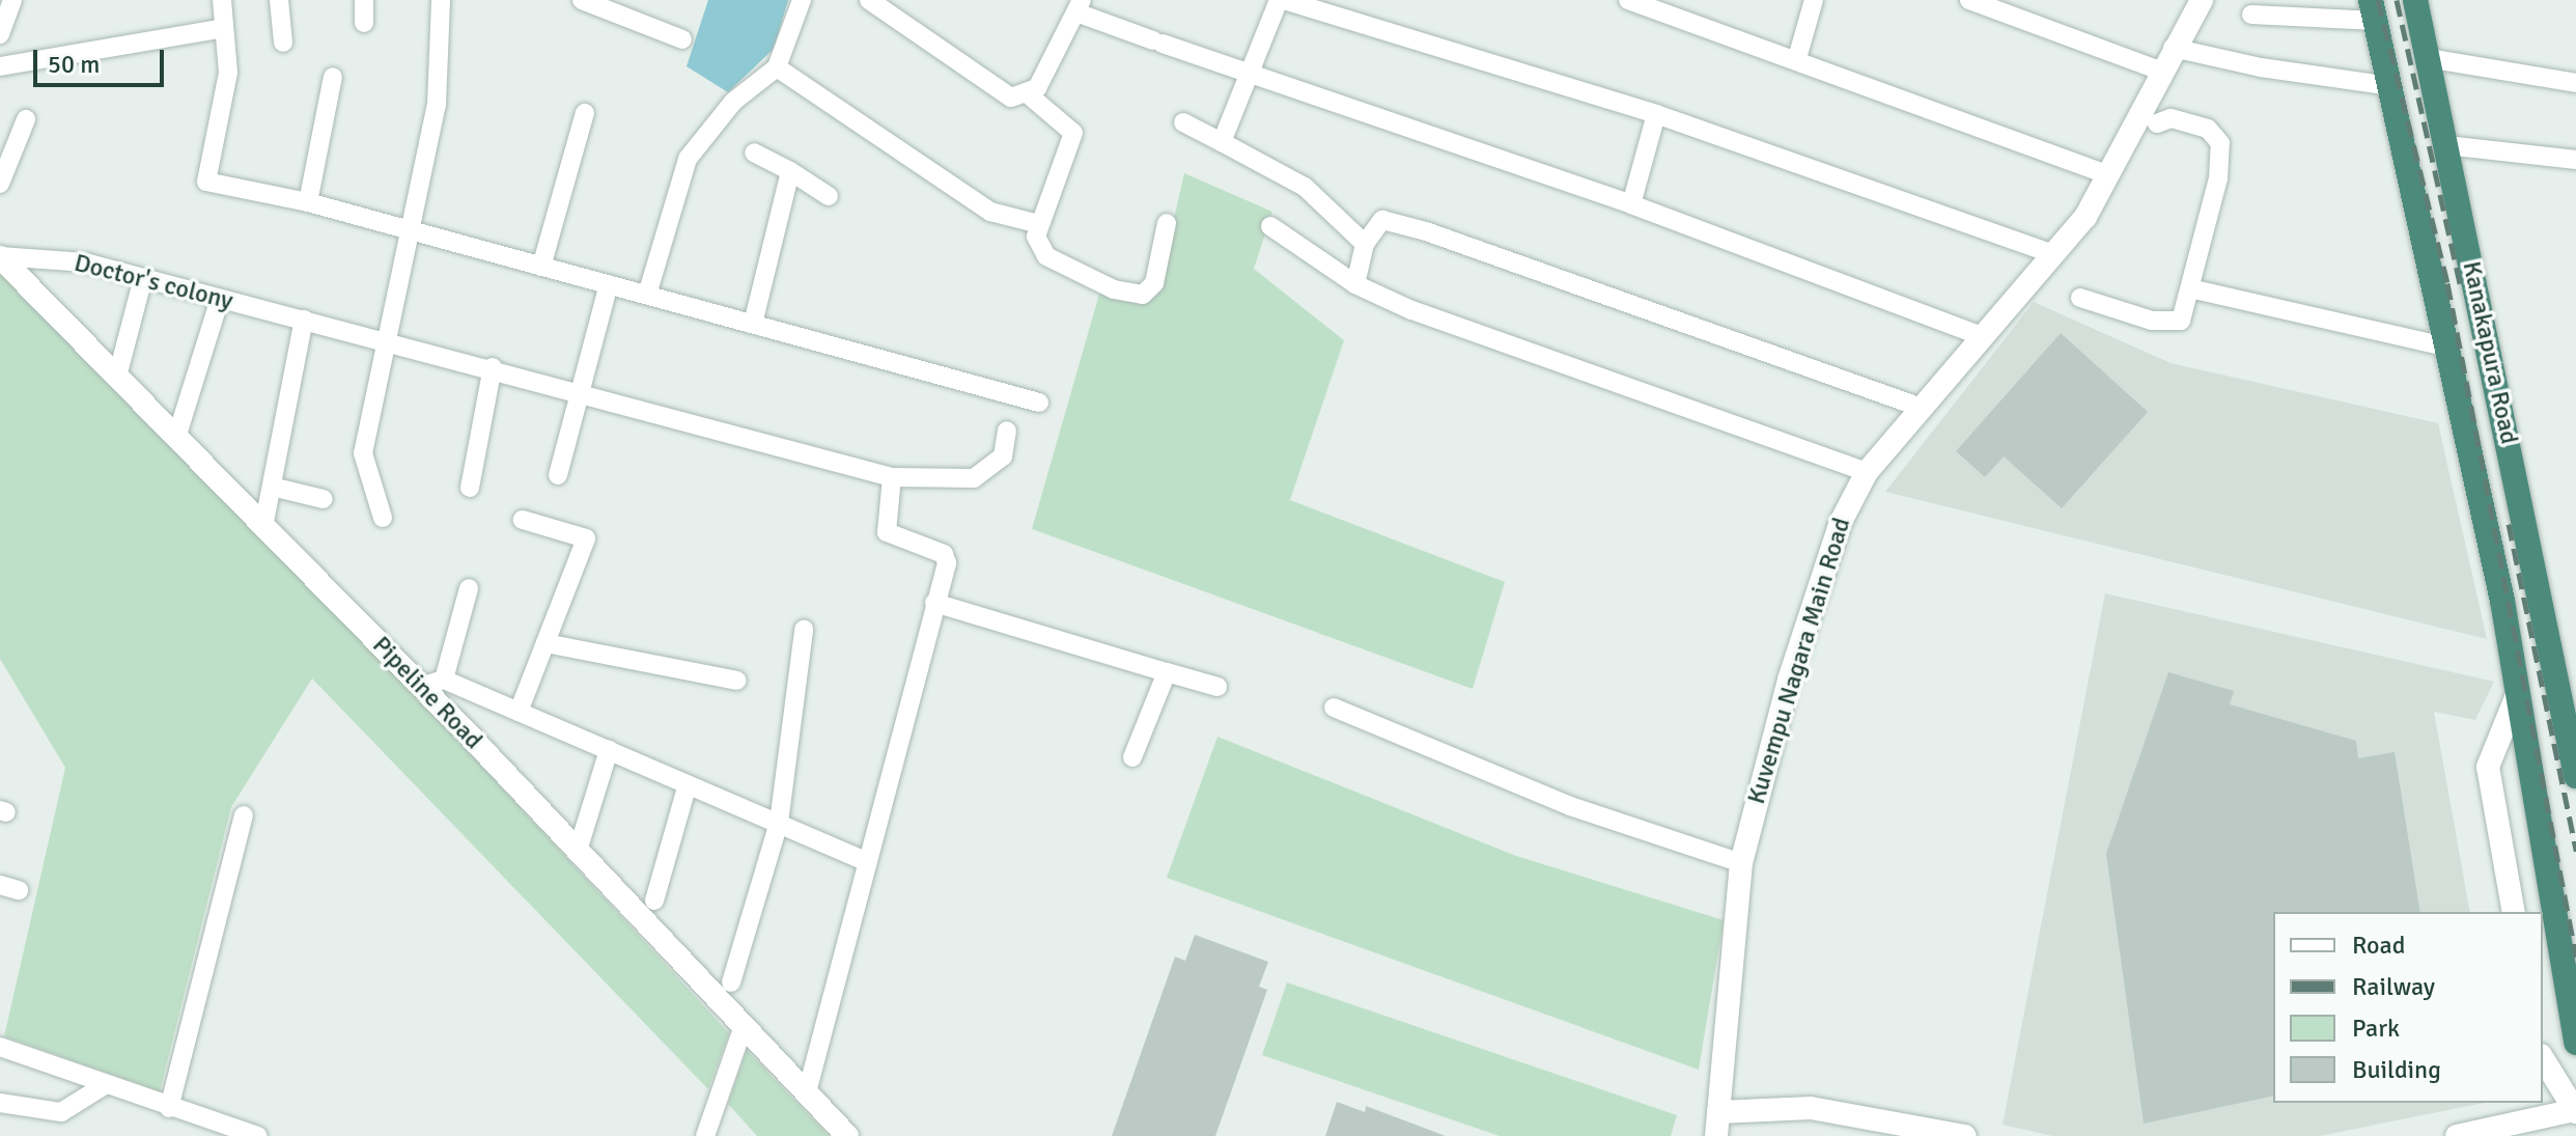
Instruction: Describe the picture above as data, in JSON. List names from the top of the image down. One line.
{"streets":{"highway":["Kanakapura Road"],"street":["Doctor's colony","Kuvempu Nagara Main Road","Pipeline Road"]},"crossings":[["Doctor's colony","Pipeline Road"]],"legend":["Road","Railway","Park","Building"],"scale_bar":"50 m"}
